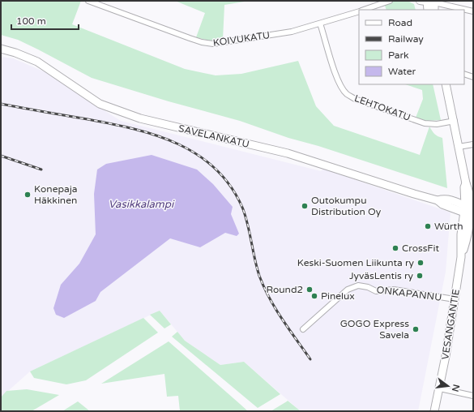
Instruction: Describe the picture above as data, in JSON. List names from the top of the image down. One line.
{"streets":{"main road":["SAVELANKATU","VESANGANTIE"],"street":["KOIVUKATU","LEHTOKATU","ONKAPANNU"]},"crossings":[["KOIVUKATU","LEHTOKATU"],["LEHTOKATU","VESANGANTIE"],["SAVELANKATU","VESANGANTIE"],["ONKAPANNU","VESANGANTIE"]],"water":["Vasikkalampi"],"places":["Konepaja Häkkinen","Outokumpu Distribution Oy","Würth","CrossFit","Keski-Suomen Liikunta ry","JyväsLentis ry","Round2","Pinelux","GOGO Express Savela"],"legend":["Road","Railway","Park","Water"],"scale_bar":"100 m","north":"right"}
